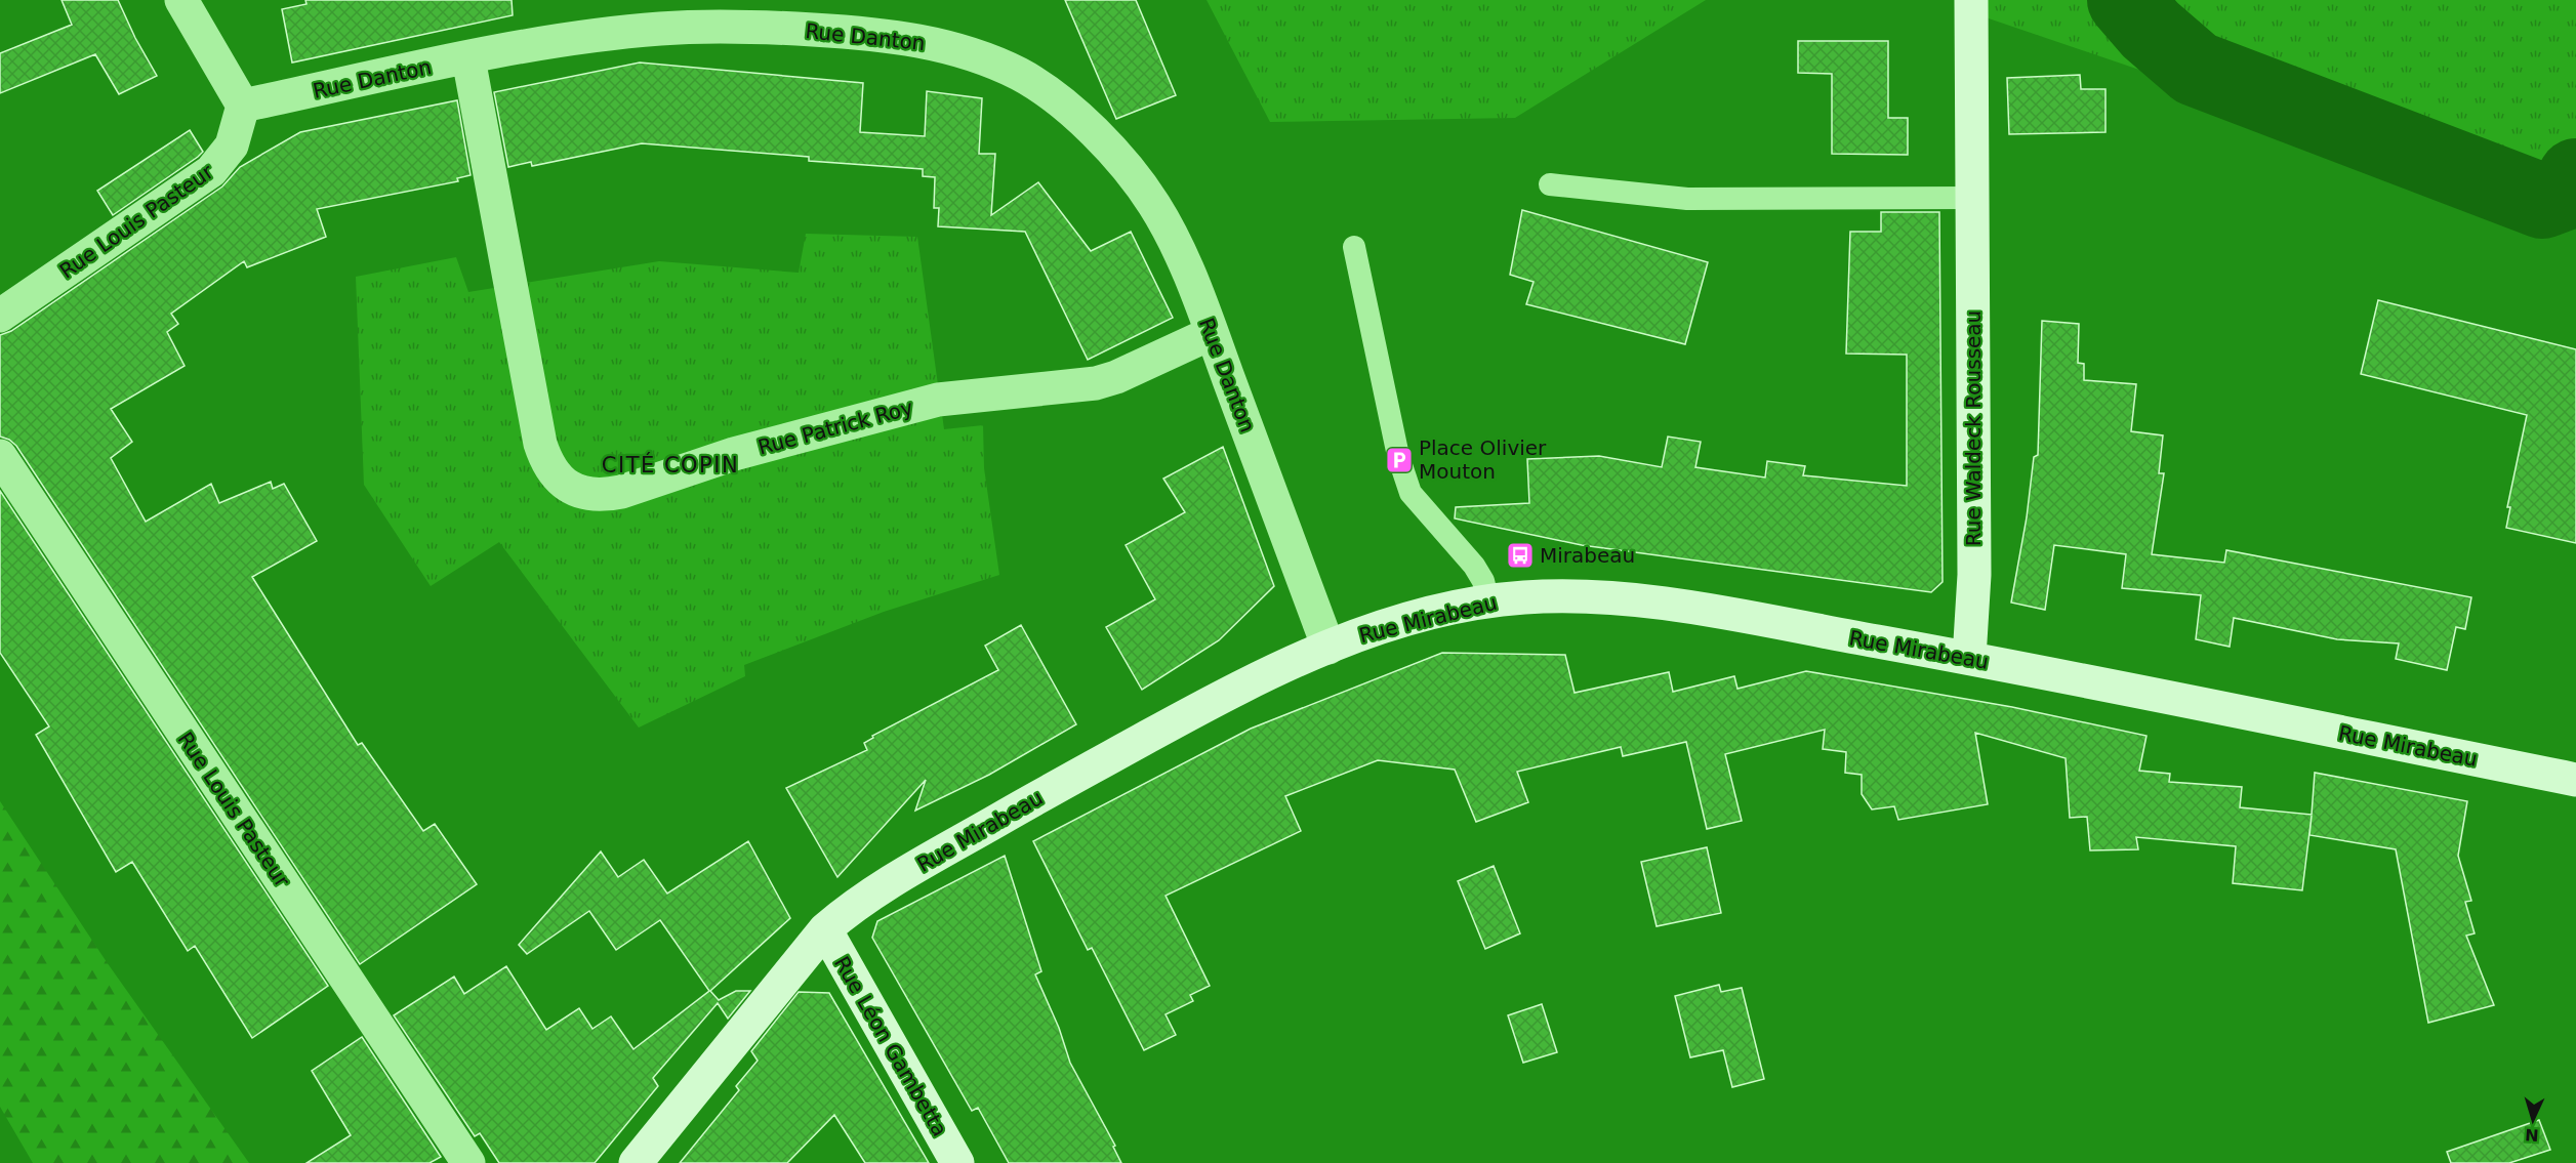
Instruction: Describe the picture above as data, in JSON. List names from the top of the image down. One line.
{"streets":{"street":["Rue Danton","Rue Louis Pasteur","Rue Patrick Roy","Rue Waldeck Rousseau","Rue Mirabeau","Rue Léon Gambetta"]},"crossings":[["Rue Danton","Rue Louis Pasteur"],["Rue Danton","Rue Patrick Roy"],["Rue Danton","Rue Mirabeau"],["Rue Waldeck Rousseau","Rue Mirabeau"],["Rue Mirabeau","Rue Léon Gambetta"]],"districts":["CITÉ COPIN"],"places":{"parking":["Place Olivier Mouton"],"bus stop":["Mirabeau"]},"north":"bottom"}
